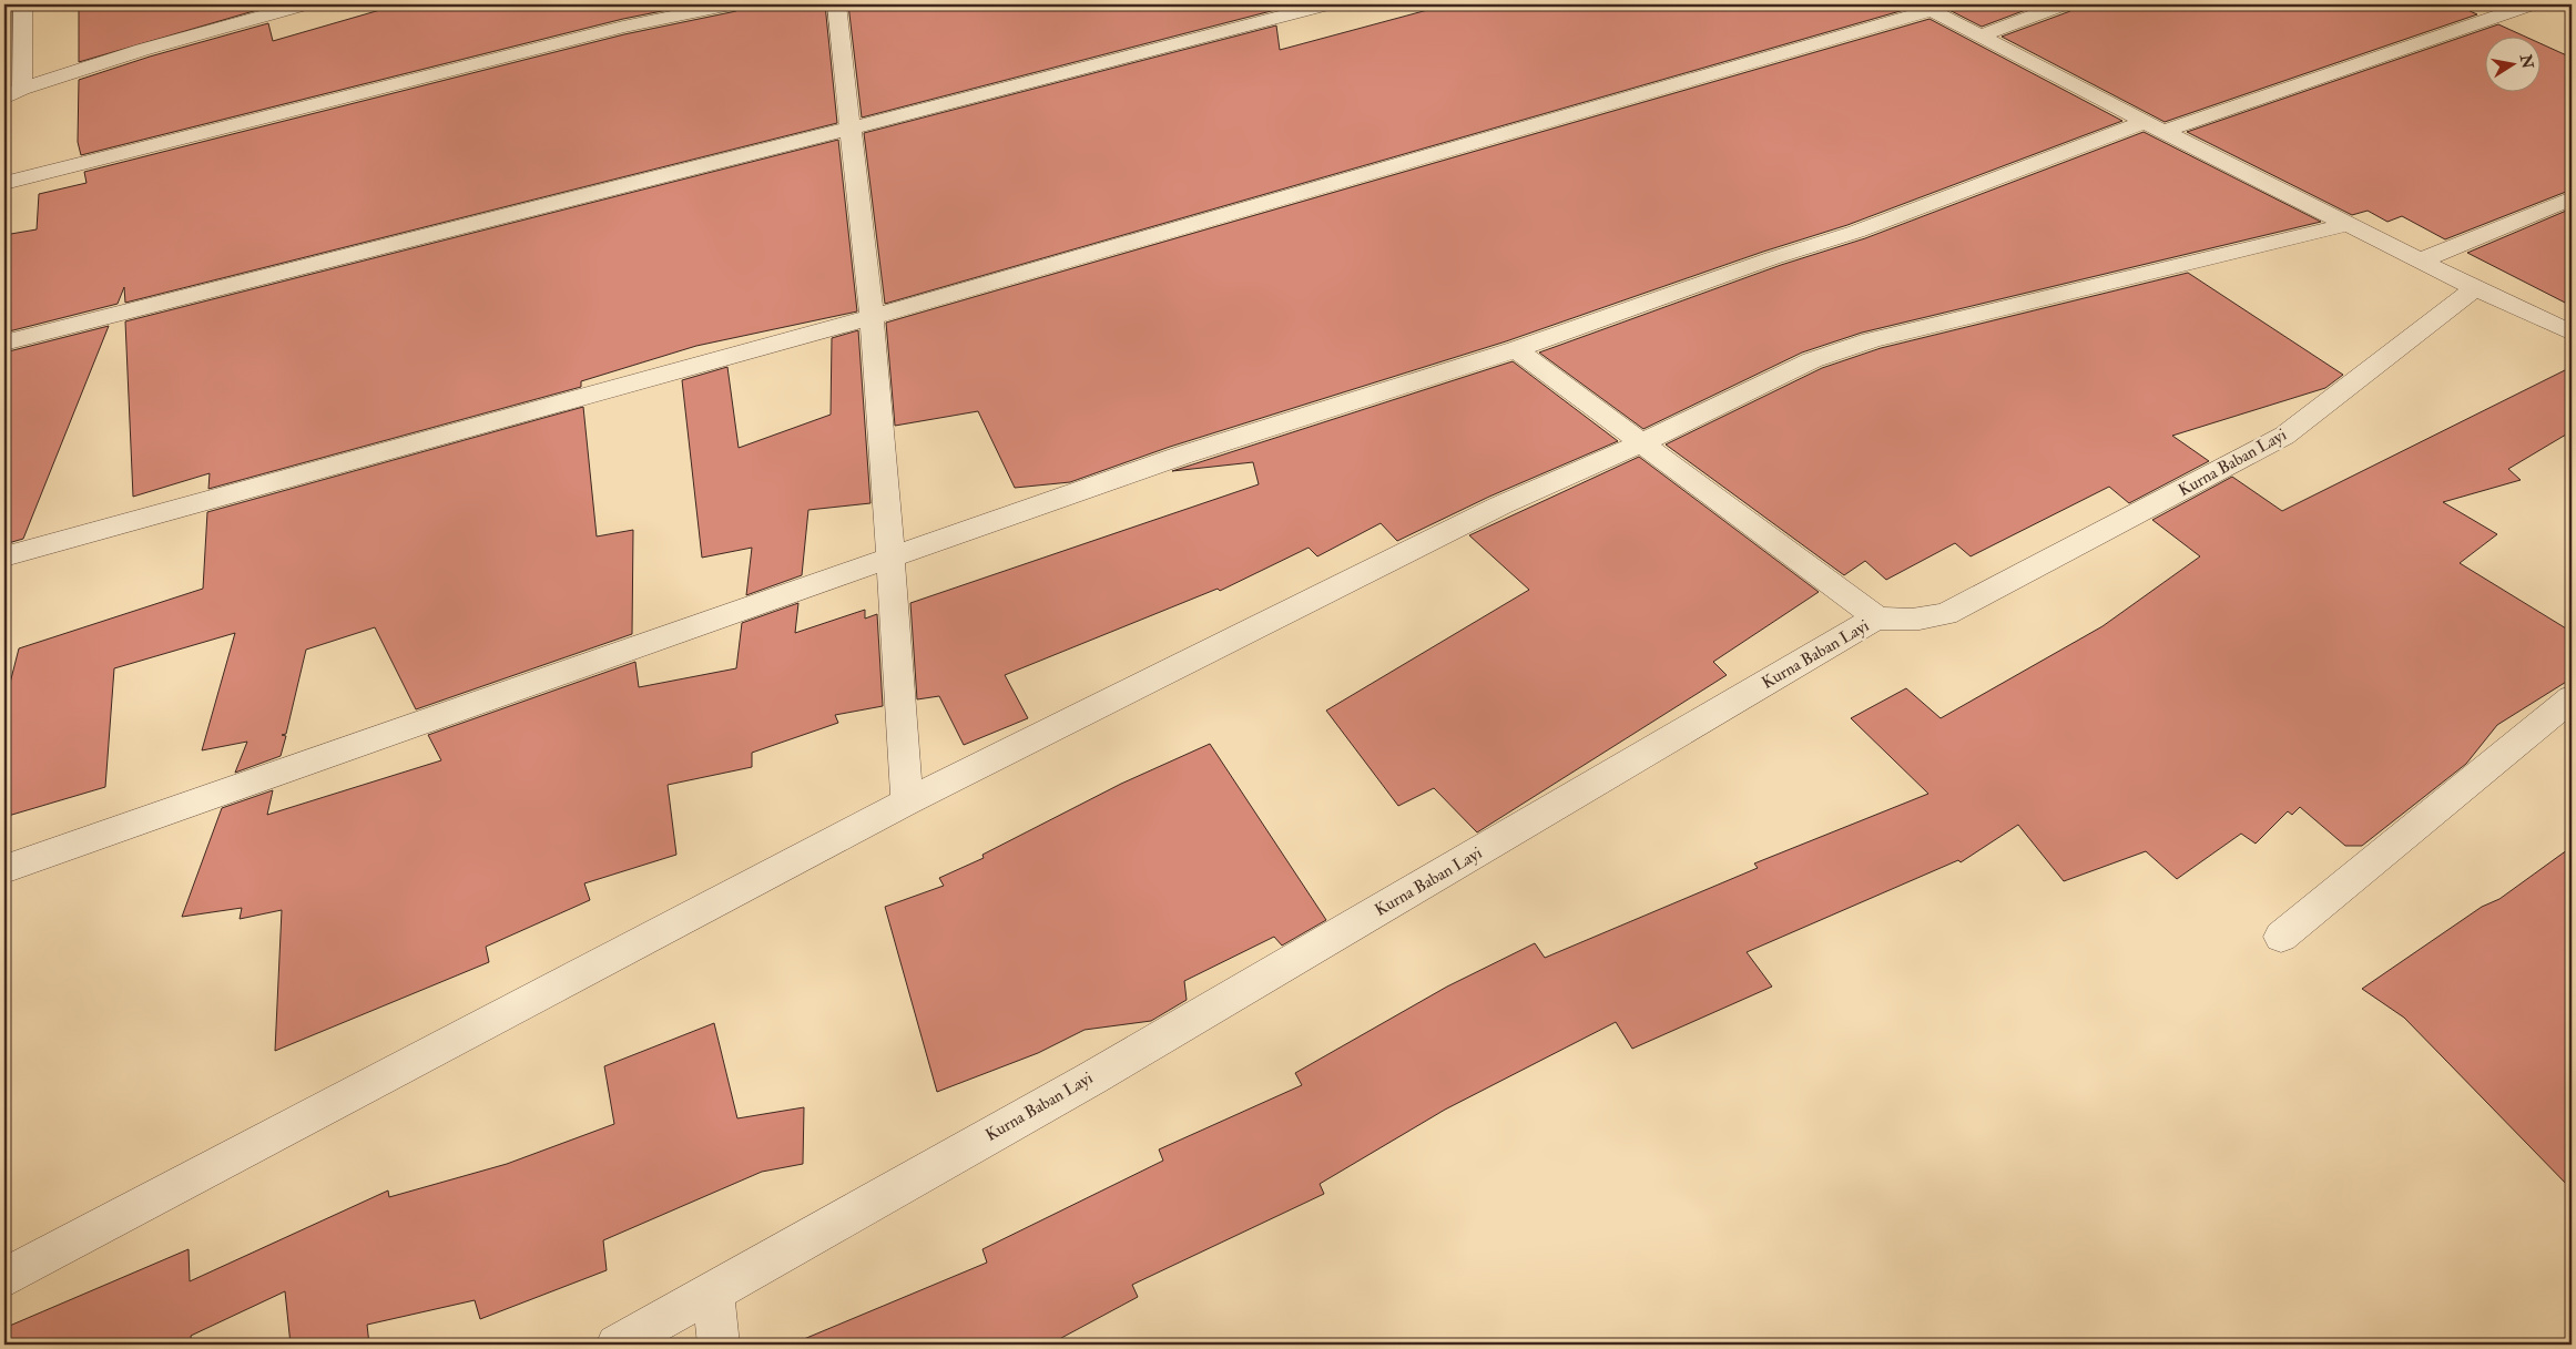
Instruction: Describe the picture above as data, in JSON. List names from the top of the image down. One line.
{"streets":{"street":["Kurna Baban Layi"]},"north":"right"}
